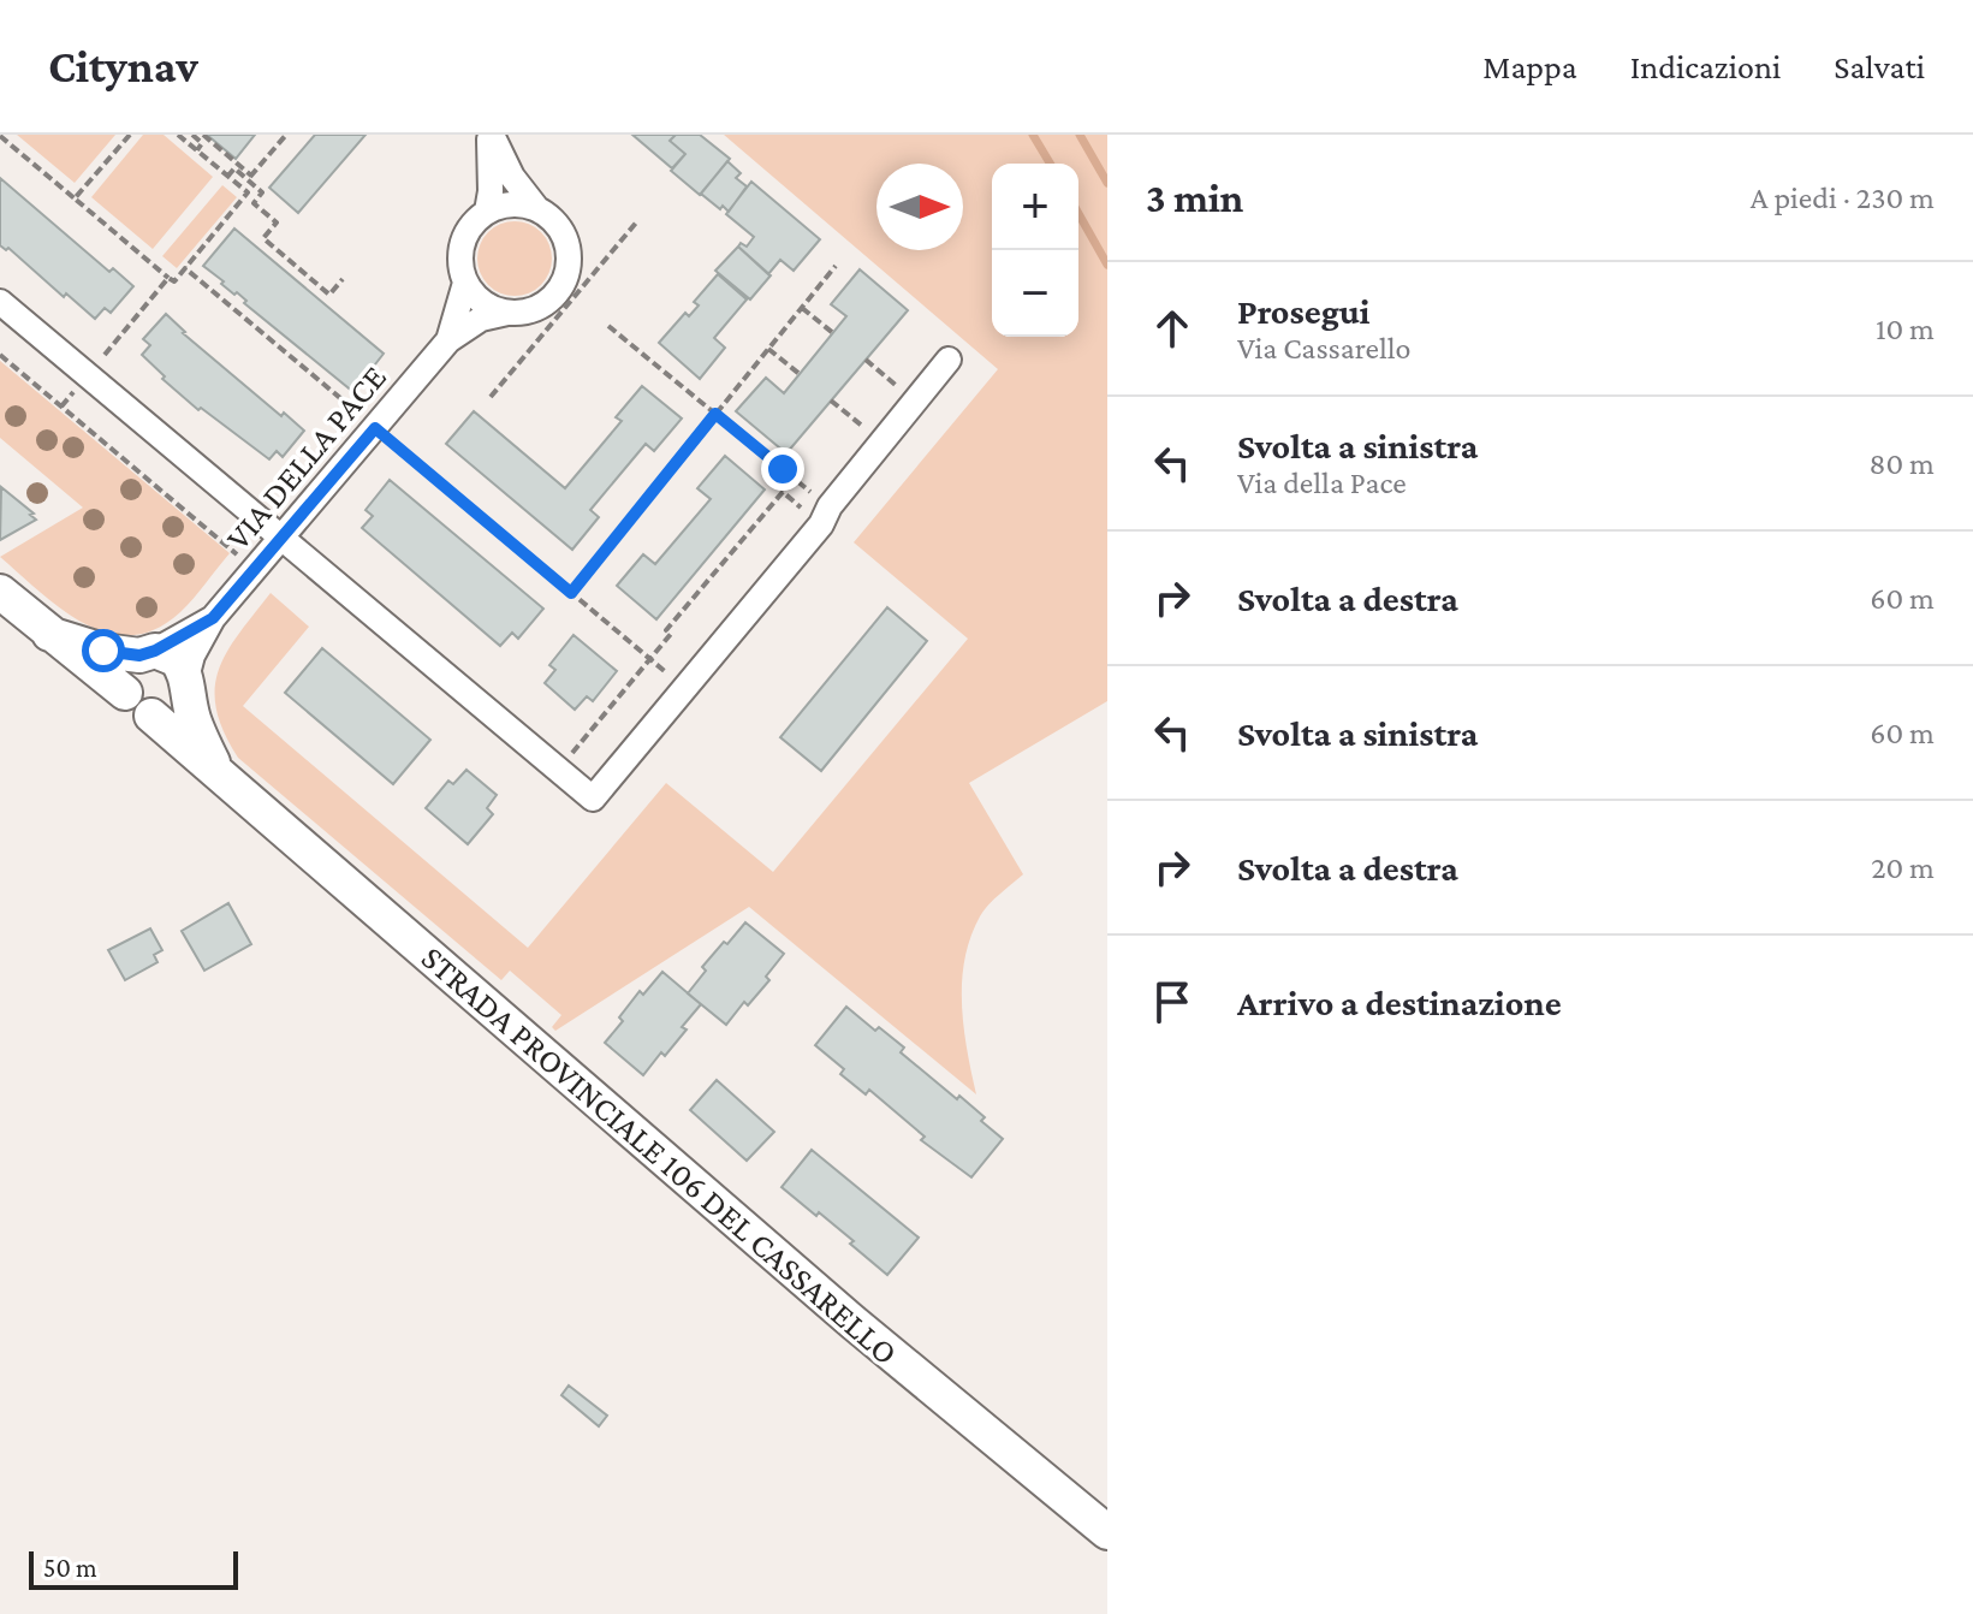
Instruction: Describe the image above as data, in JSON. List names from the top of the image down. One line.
{"streets":{"street":["VIA DELLA PACE","STRADA PROVINCIALE 106 DEL CASSARELLO"]},"crossings":[["VIA DELLA PACE","STRADA PROVINCIALE 106 DEL CASSARELLO"]],"scale_bar":"50 m","north":"right","page":{"header":"Citynav","nav":["Mappa","Indicazioni","Salvati"],"heading":["3 min","A piedi · 230 m"],"map_buttons":["+","−"],"list":[["Prosegui","Via Cassarello","10 m"],["Svolta a sinistra","Via della Pace","80 m"],["Svolta a destra","60 m"],["Svolta a sinistra","60 m"],["Svolta a destra","20 m"],"Arrivo a destinazione"],"scale":"50 m"}}
